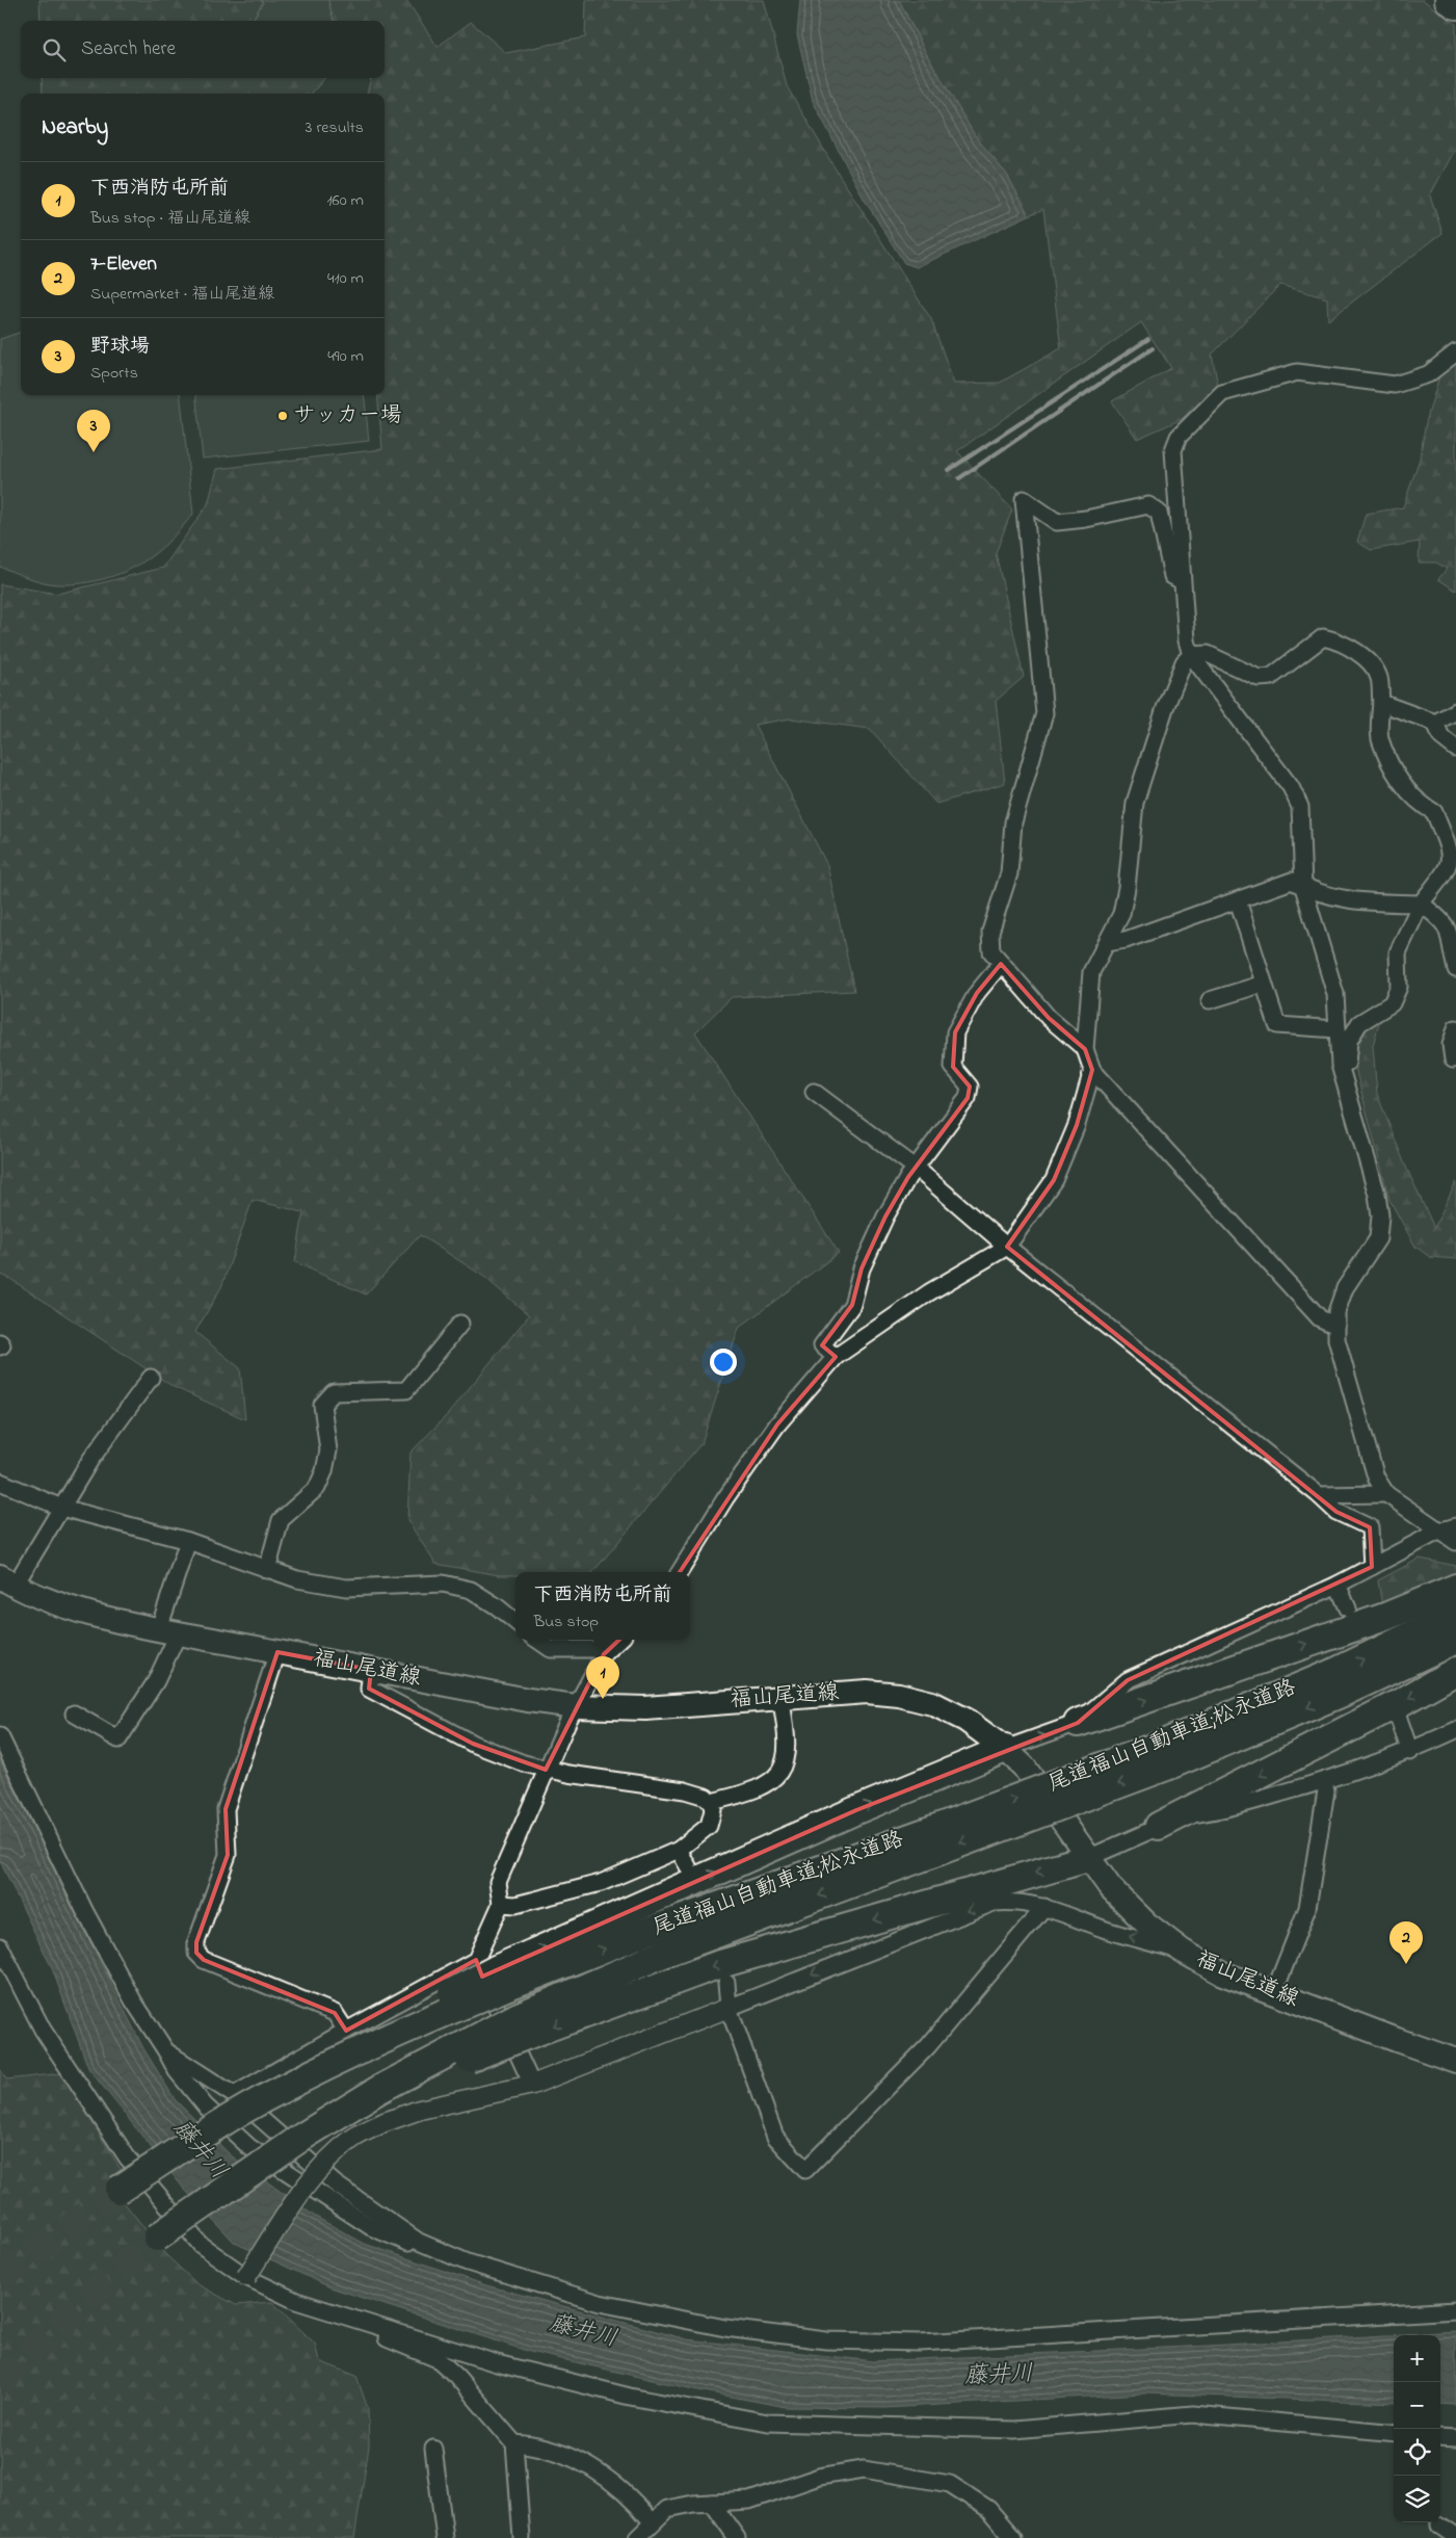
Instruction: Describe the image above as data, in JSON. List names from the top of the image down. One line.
{"streets":{"highway":["尾道福山自動車道;松永道路"],"main road":["福山尾道線"]},"water":["藤井川"],"places":["サッカー場"],"page":{"search":"Search here","heading":["Nearby","3 results"],"list":[{"mark":"1","name":"下西消防屯所前","note":"Bus stop · 福山尾道線","value":"160 m"},{"mark":"2","name":"7-Eleven","note":"Supermarket · 福山尾道線","value":"410 m"},{"mark":"3","name":"野球場","note":"Sports","value":"490 m"}],"pins":["3","1","2"],"popup":["下西消防屯所前","Bus stop"],"map_buttons":["+","−"]}}
